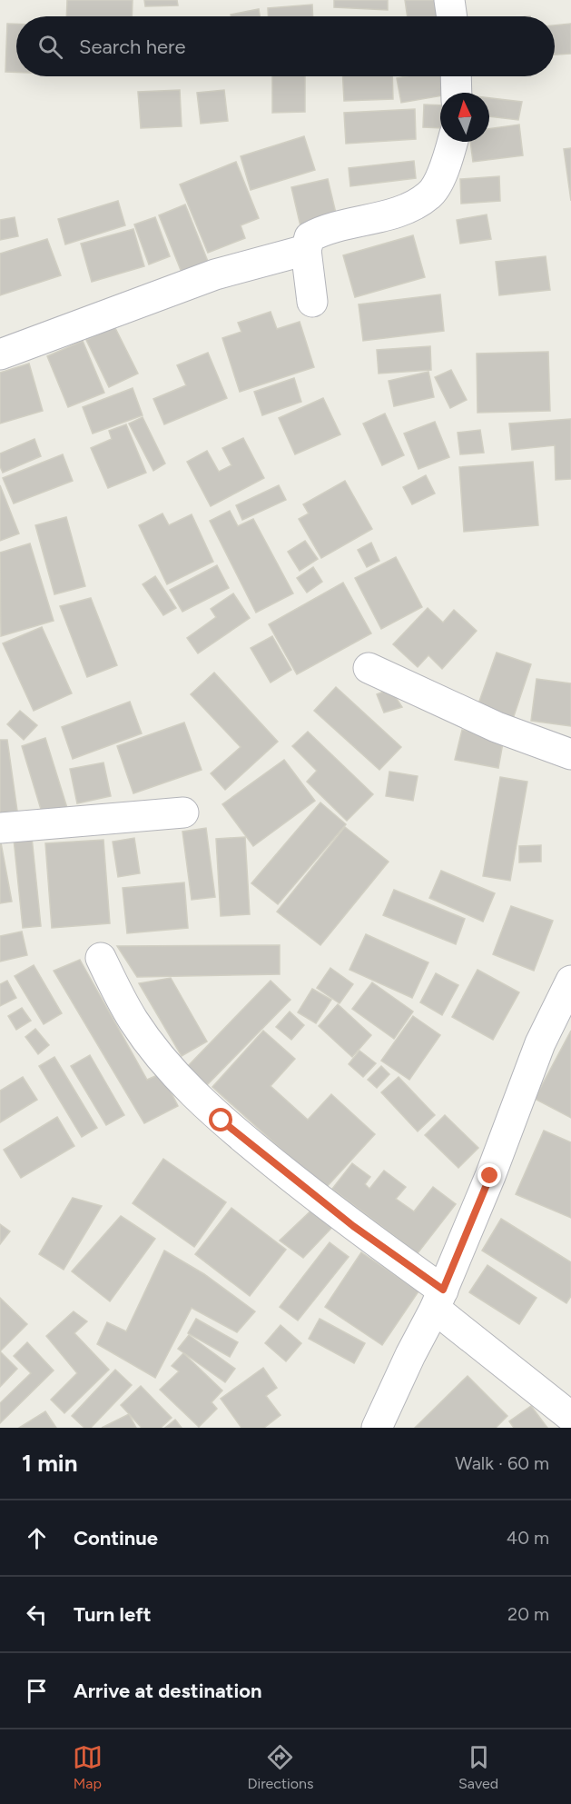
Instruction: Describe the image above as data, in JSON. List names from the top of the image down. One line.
{"north":"top","page":{"search":"Search here","heading":["1 min","Walk · 60 m"],"list":[["Continue","40 m"],["Turn left","20 m"],"Arrive at destination"],"nav":["Map","Directions","Saved"]}}
